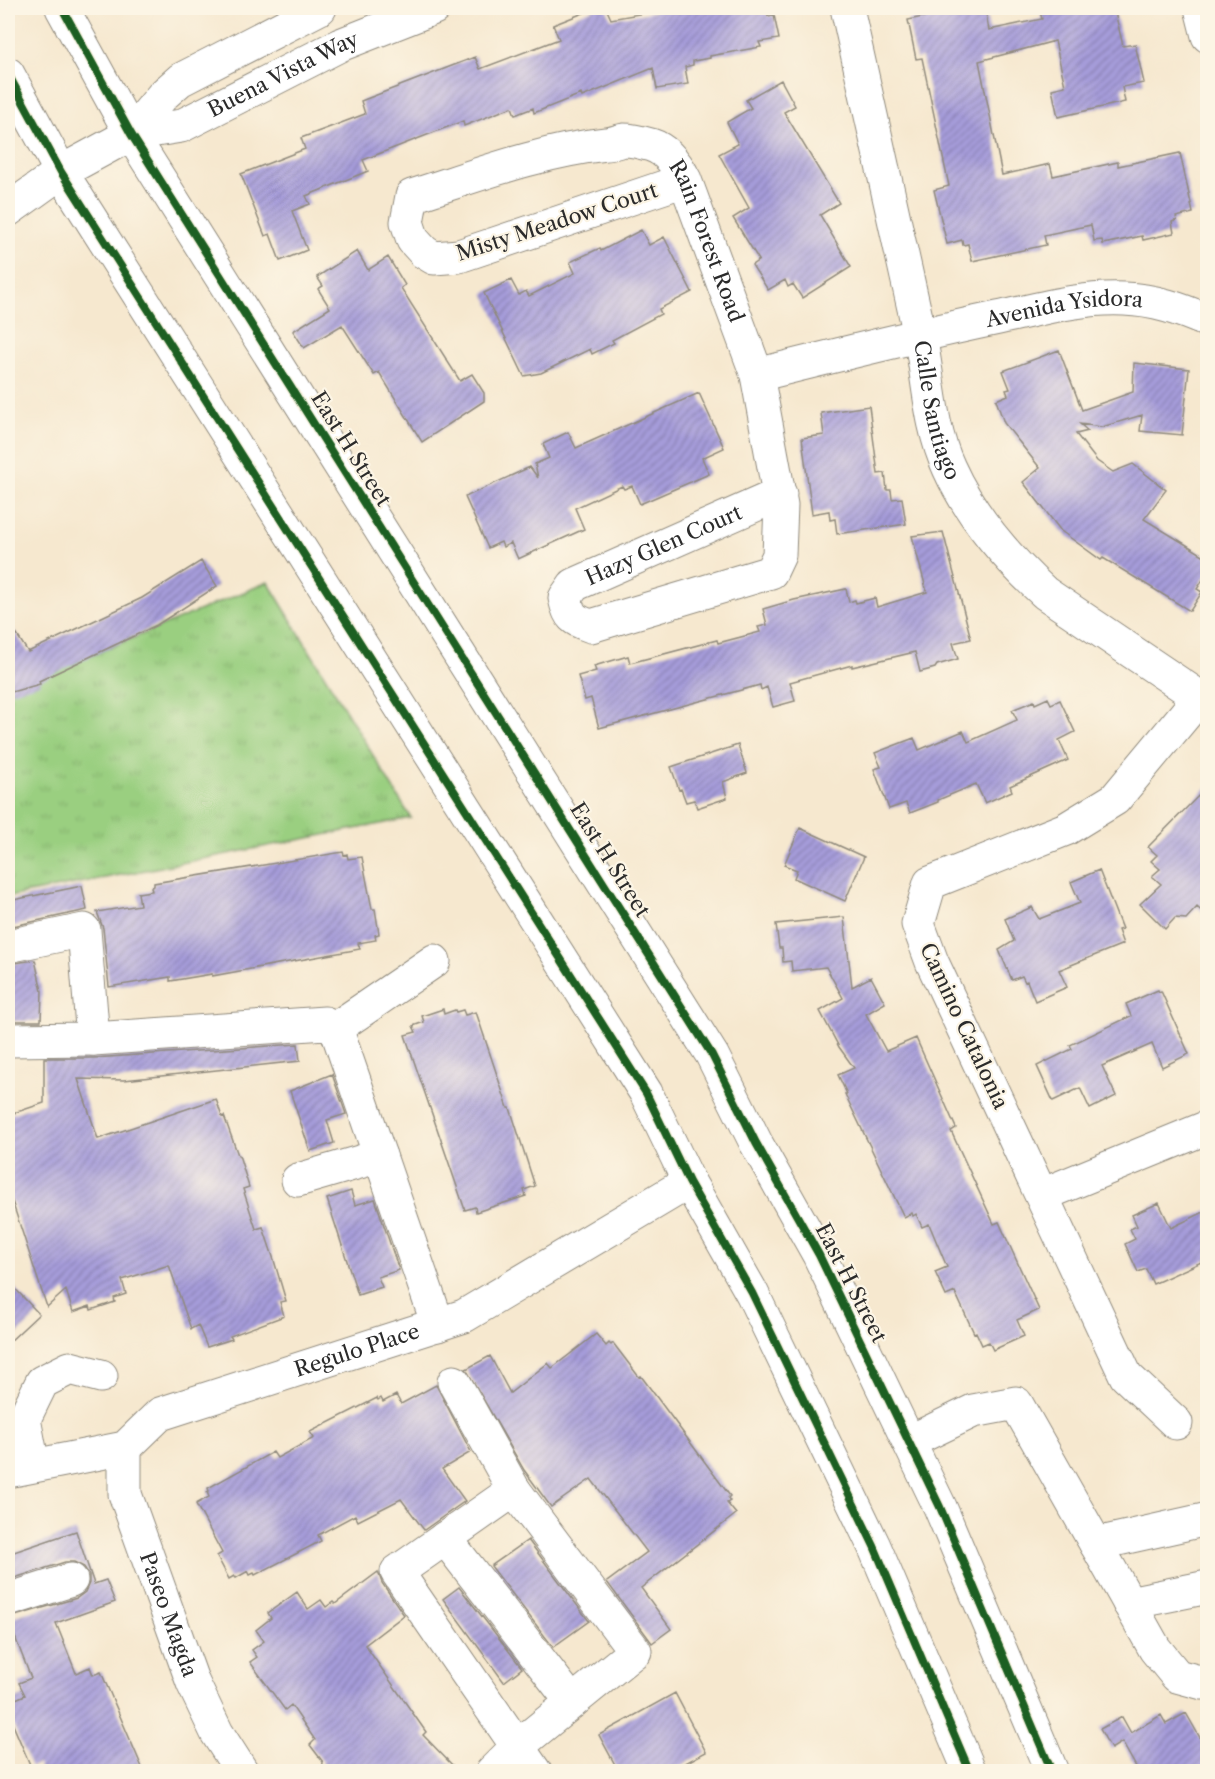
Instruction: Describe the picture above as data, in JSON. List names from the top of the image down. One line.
{"streets":{"street":["Buena Vista Way","Misty Meadow Court","Rain Forest Road","Avenida Ysidora","Calle Santiago","East H Street","Hazy Glen Court","Camino Catalonia","Regulo Place","Paseo Magda"]},"crossings":[["Buena Vista Way","East H Street"],["Misty Meadow Court","Rain Forest Road"],["Rain Forest Road","Hazy Glen Court"],["Avenida Ysidora","Calle Santiago"],["Calle Santiago","Camino Catalonia"],["Regulo Place","Paseo Magda"]]}
